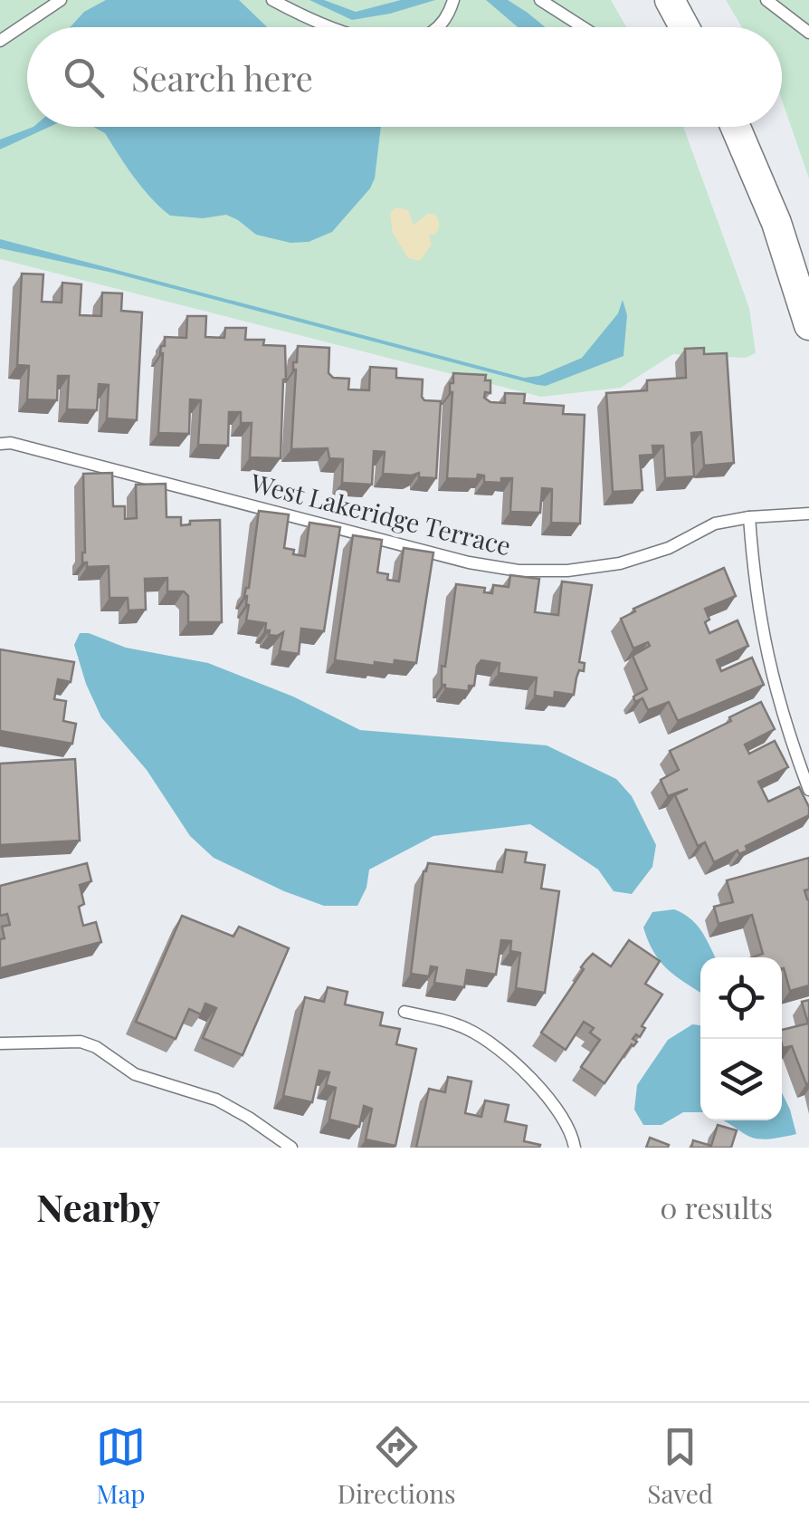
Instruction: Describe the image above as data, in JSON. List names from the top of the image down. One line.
{"streets":{"lane":["West Lakeridge Terrace"]},"page":{"search":"Search here","heading":["Nearby","0 results"],"nav":["Map","Directions","Saved"]}}
